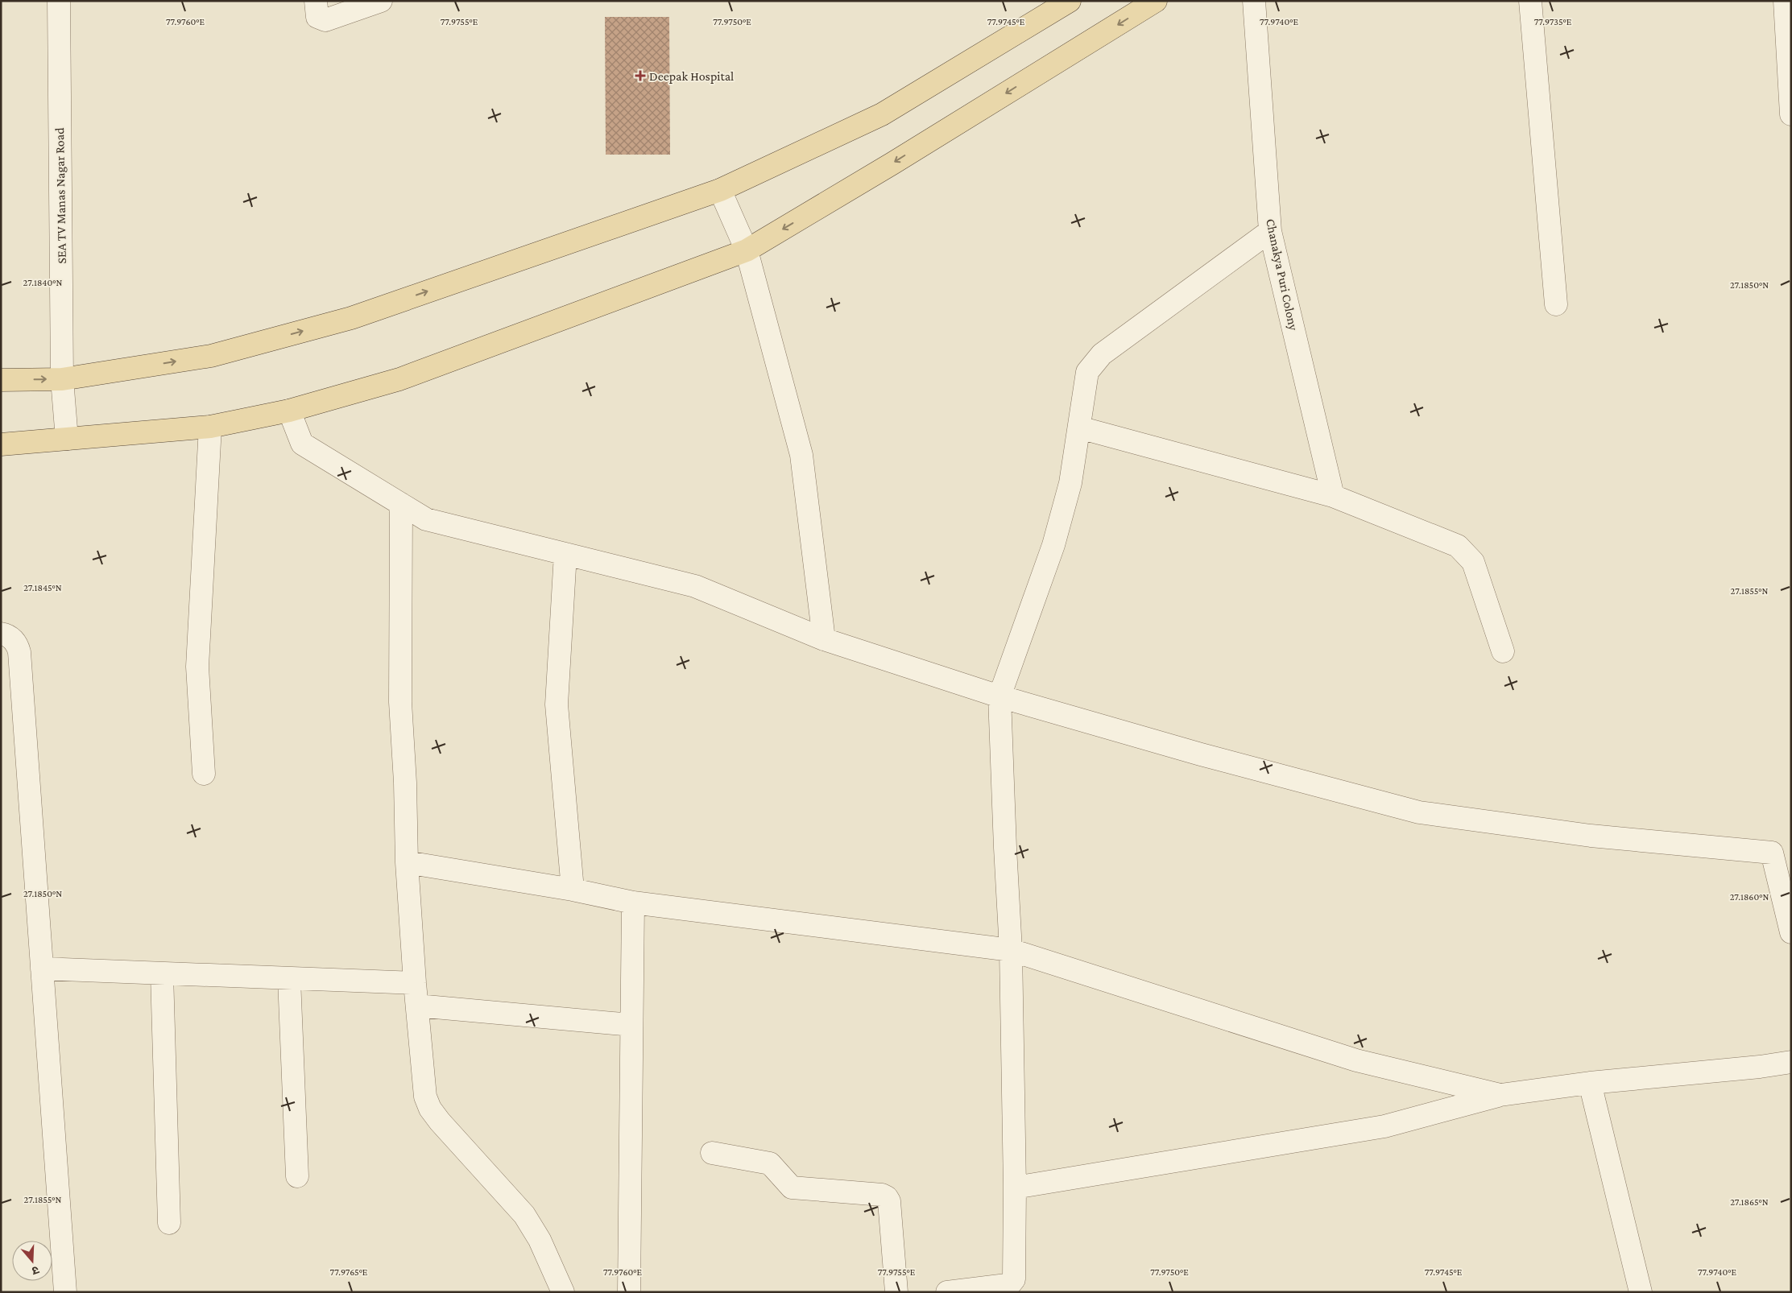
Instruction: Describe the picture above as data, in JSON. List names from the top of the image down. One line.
{"streets":{"street":["SEA TV Manas Nagar Road","Chanakya Puri Colony"]},"places":{"health":["Deepak Hospital"]},"north":"bottom","coordinates":["77.9735°E","77.9760°E","77.9755°E","77.9750°E","77.9745°E","77.9740°E","27.1840°N","27.1850°N","27.1845°N","27.1855°N","27.1860°N","27.1865°N","77.9765°E"]}
